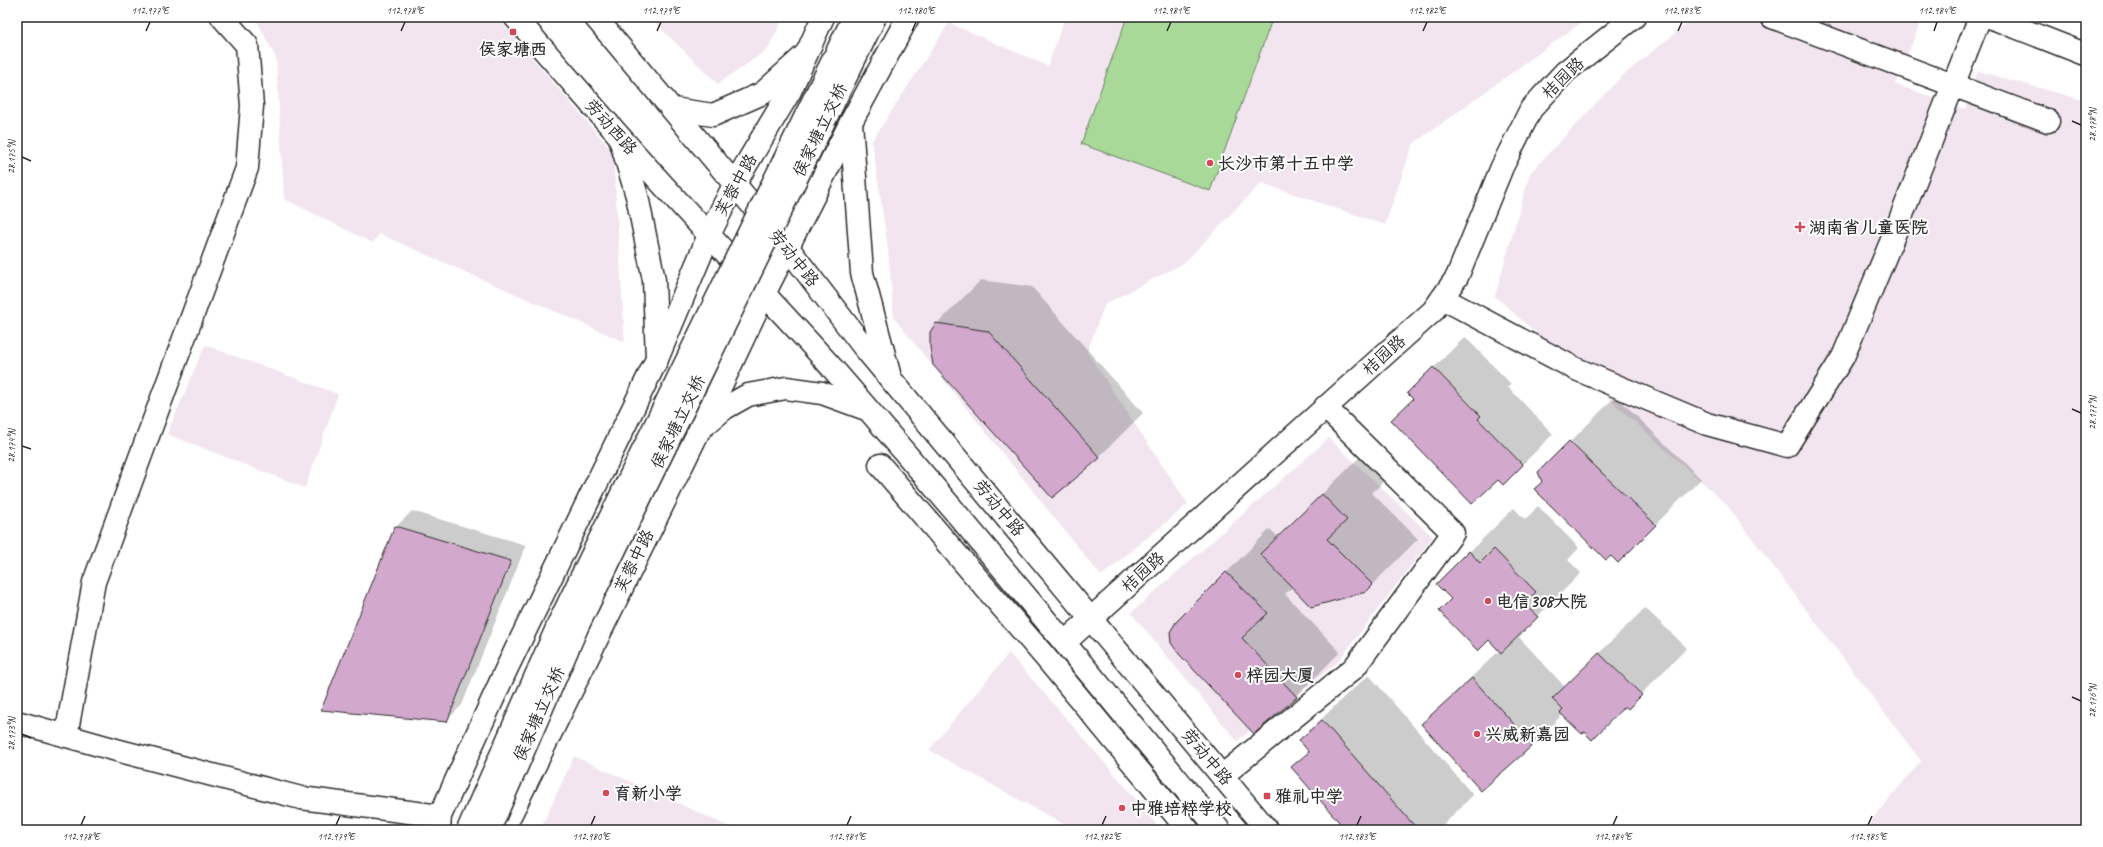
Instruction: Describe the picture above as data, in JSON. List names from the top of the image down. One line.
{"streets":{"street":["桔园路","劳动西路","侯家塘立交桥","芙蓉中路","劳动中路"]},"crossings":[["桔园路","劳动中路"],["劳动西路","芙蓉中路"],["芙蓉中路","劳动中路"]],"places":{"transit":["侯家塘西","雅礼中学"],"other":["长沙市第十五中学","电信308大院","梓园大厦","兴威新嘉园","育新小学","中雅培粹学校"],"health":["湖南省儿童医院"]},"coordinates":["112.977°E","112.978°E","112.979°E","112.980°E","112.981°E","112.982°E","112.983°E","112.984°E","28.178°N","28.175°N","28.177°N","28.174°N","28.176°N","28.173°N","112.985°E"]}
